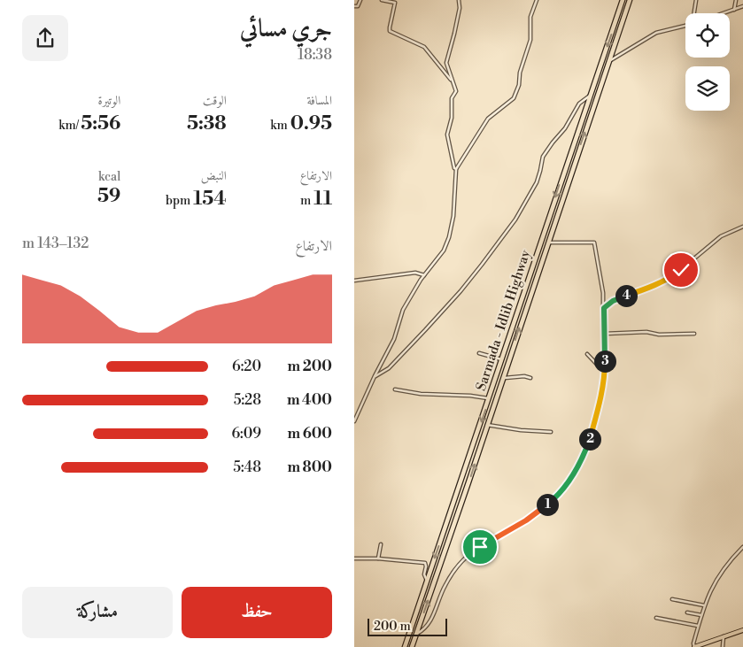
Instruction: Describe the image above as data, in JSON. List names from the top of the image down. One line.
{"streets":{"highway":["Sarmada - Idlib Highway"]},"scale_bar":"200 m","page":{"heading":["جري مسائي","18:38"],"stats":[["المسافة","0.95 km"],["الوقت","5:38"],["الوتيرة","5:56 /km"],["الارتفاع","11 m"],["النبض","154 bpm"],["kcal","59"]],"chart":["الارتفاع","132–143 m"],"pins":["4","3","2","1"],"list":[{"name":"200 m","note":"6:20"},{"name":"400 m","note":"5:28"},{"name":"600 m","note":"6:09"},{"name":"800 m","note":"5:48"}],"buttons":["حفظ","مشاركة"],"scale":"200 m"}}
